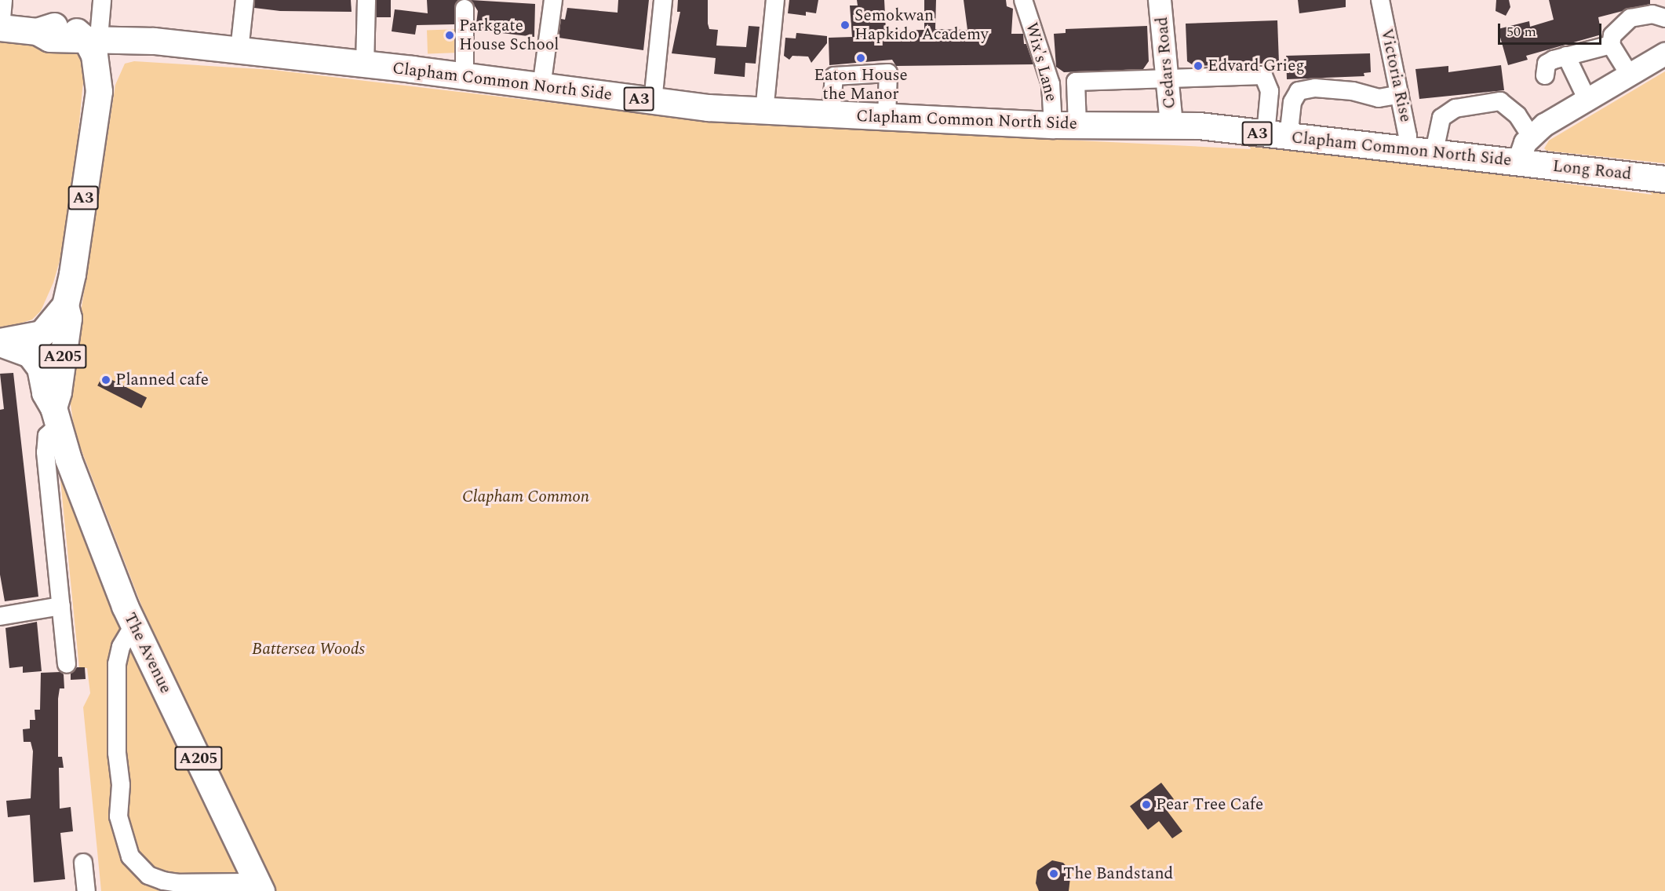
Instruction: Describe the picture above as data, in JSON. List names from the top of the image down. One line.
{"streets":{"highway":["Clapham Common North Side","A3","Long Road","A205","The Avenue"],"main road":["Cedars Road"],"street":["Wix's Lane","Victoria Rise"]},"crossings":[["Wix's Lane","Clapham Common North Side"],["Cedars Road","Clapham Common North Side"],["Victoria Rise","Clapham Common North Side"],["Clapham Common North Side","A3"],["Clapham Common North Side","Long Road"],["A3","A205"],["A205","The Avenue"]],"parks":["Clapham Common","Battersea Woods"],"places":["Semokwan Hapkido Academy","Parkgate House School","Eaton House the Manor","Edvard Grieg","Planned cafe","Pear Tree Cafe","The Bandstand"],"scale_bar":"50 m"}
